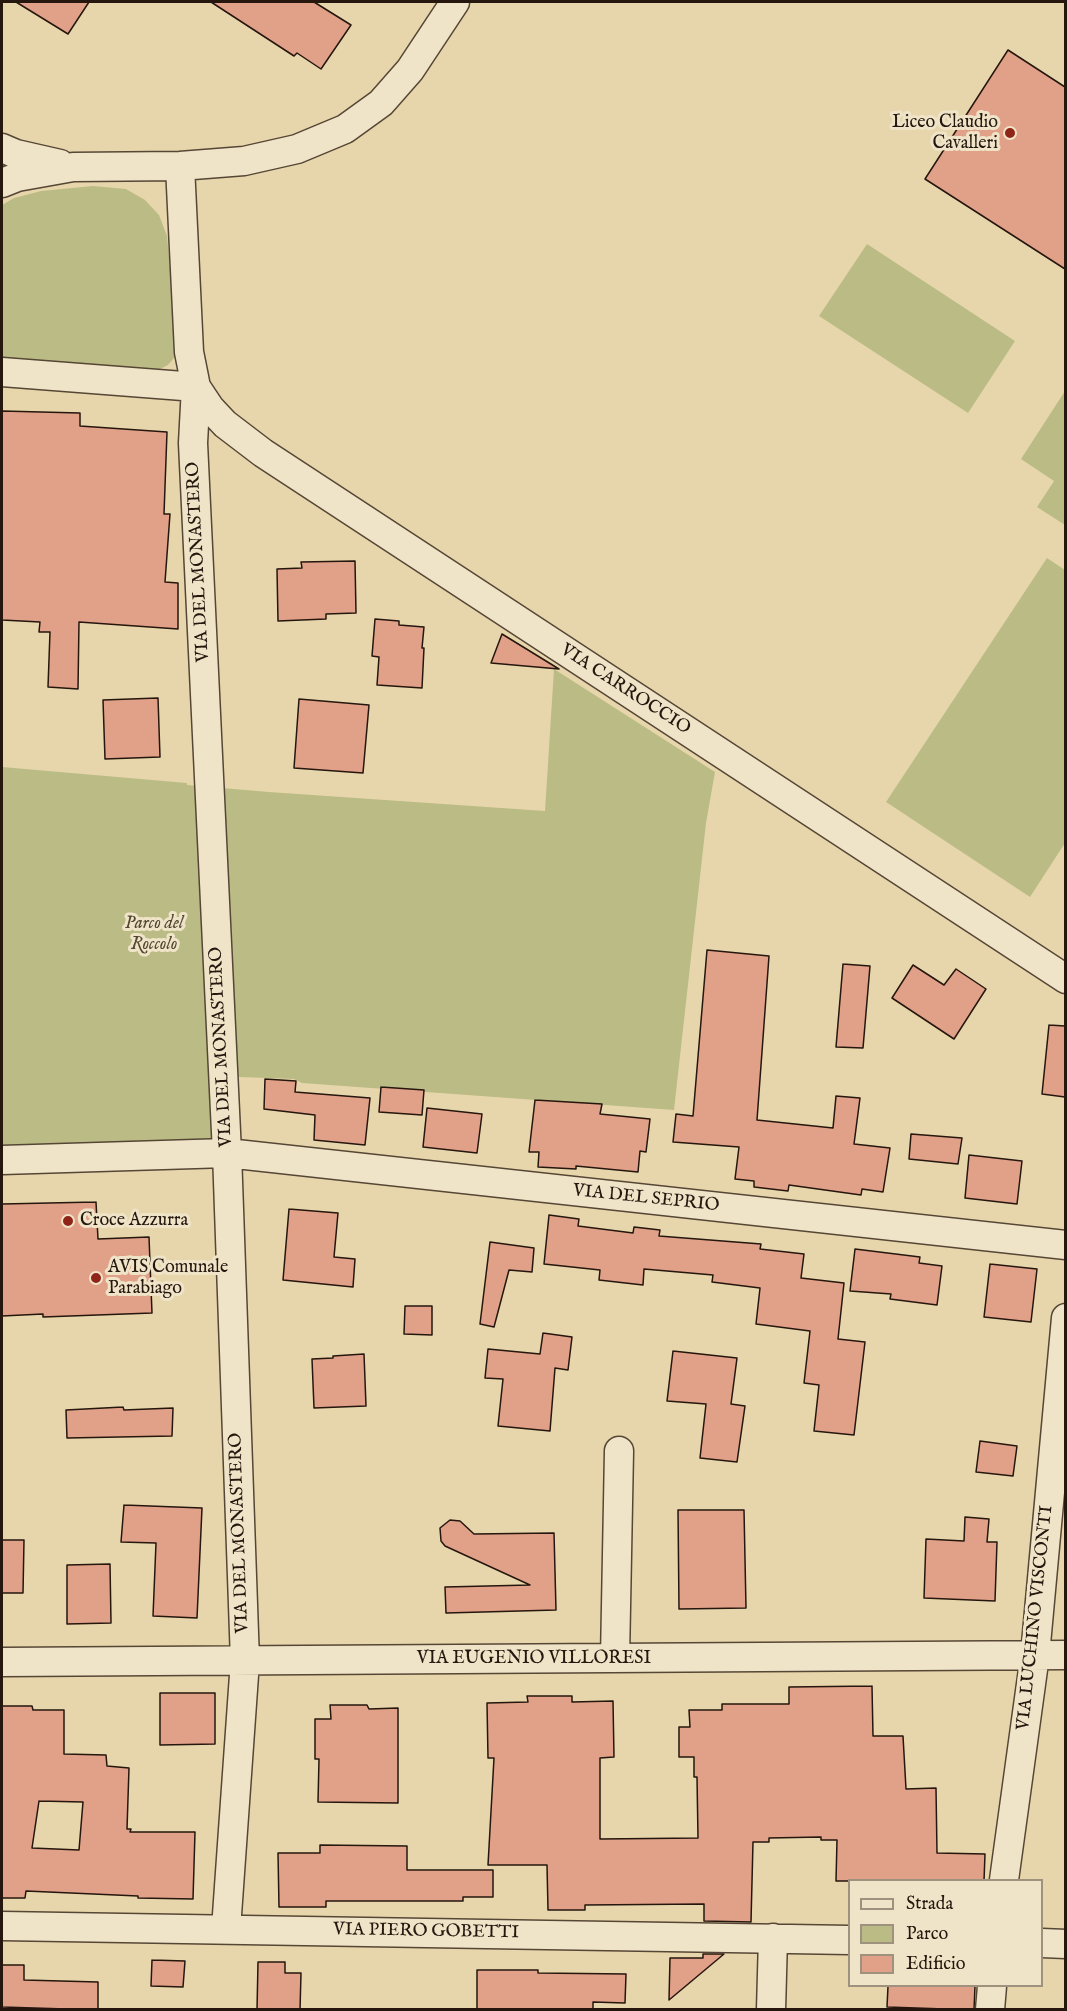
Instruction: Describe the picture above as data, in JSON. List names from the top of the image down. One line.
{"streets":{"street":["VIA DEL MONASTERO","VIA CARROCCIO","VIA DEL SEPRIO","VIA LUCHINO VISCONTI","VIA EUGENIO VILLORESI","VIA PIERO GOBETTI"]},"crossings":[["VIA DEL MONASTERO","VIA CARROCCIO"],["VIA DEL MONASTERO","VIA DEL SEPRIO"],["VIA DEL MONASTERO","VIA EUGENIO VILLORESI"],["VIA DEL MONASTERO","VIA PIERO GOBETTI"],["VIA LUCHINO VISCONTI","VIA EUGENIO VILLORESI"]],"parks":["Parco del Roccolo"],"places":["Liceo Claudio Cavalleri","Croce Azzurra","AVIS Comunale Parabiago"],"legend":["Strada","Parco","Edificio"]}
